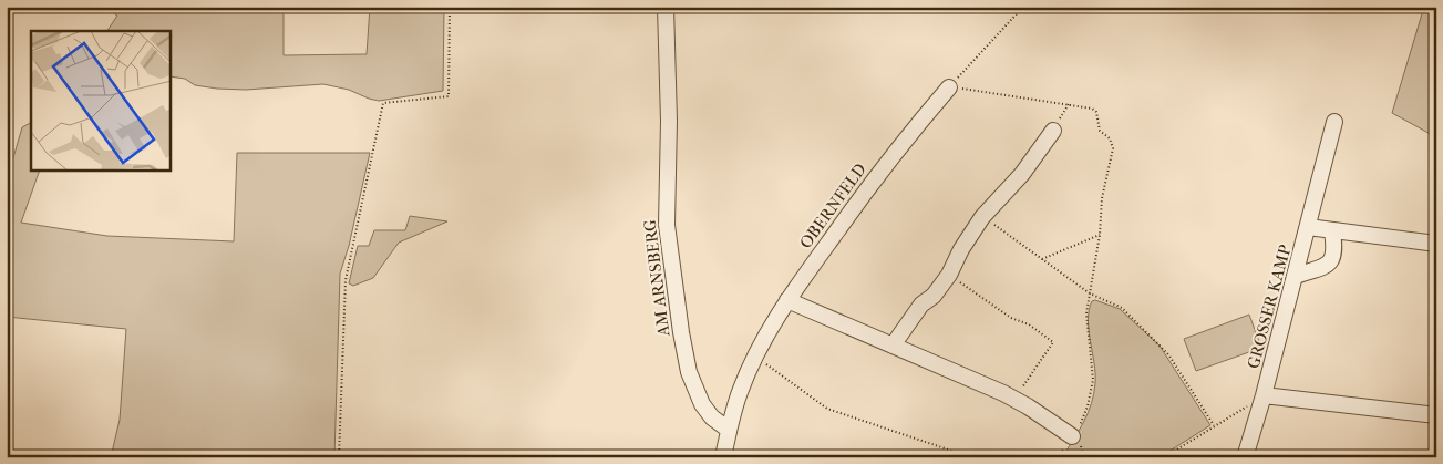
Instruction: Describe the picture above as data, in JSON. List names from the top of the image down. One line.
{"streets":{"street":["OBERNFELD","AM ARNSBERG","GROSSER KAMP"]},"crossings":[["OBERNFELD","AM ARNSBERG"]]}
